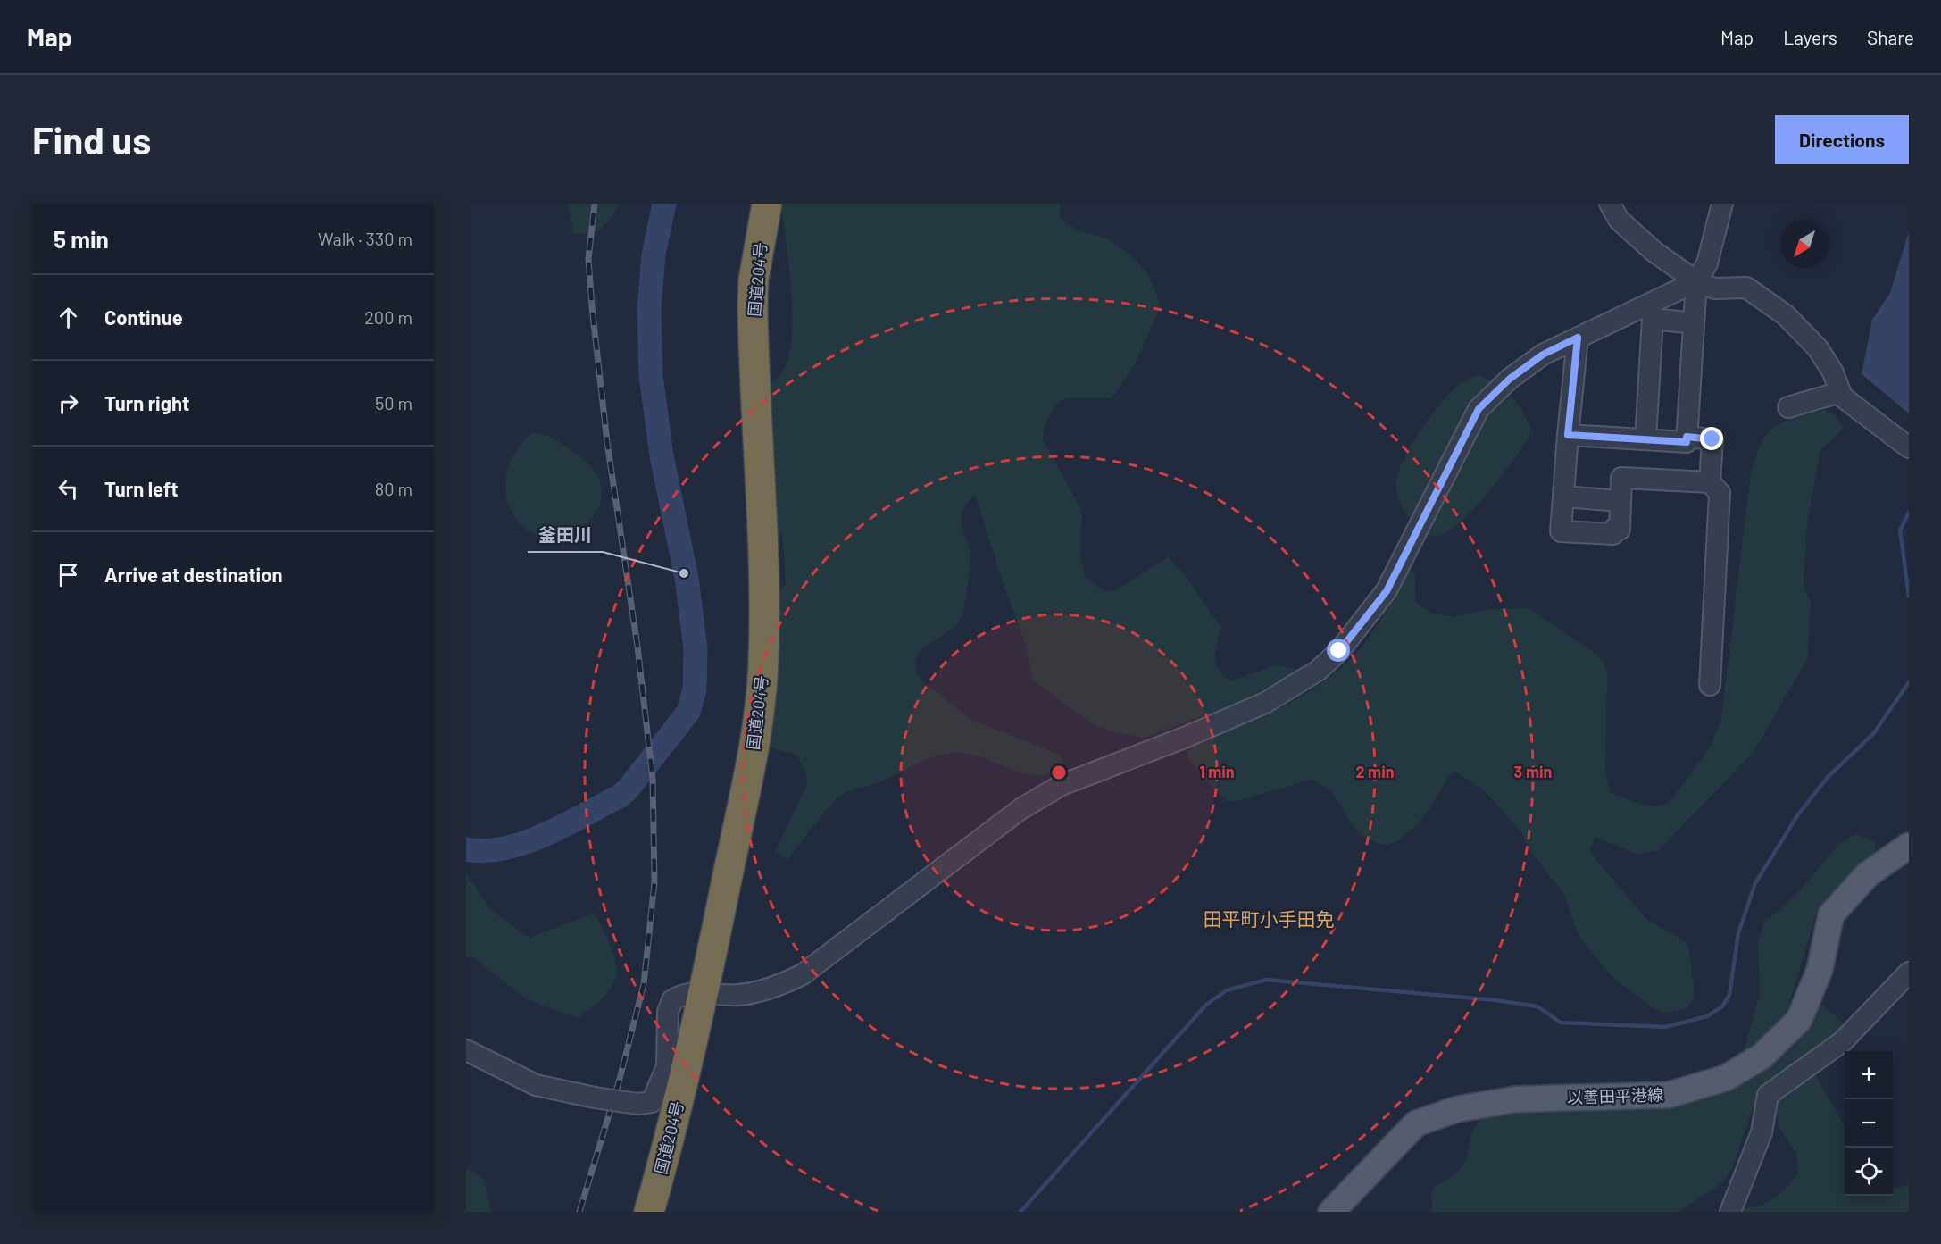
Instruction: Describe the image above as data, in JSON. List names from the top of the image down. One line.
{"streets":{"highway":["国道204号"],"main road":["以善田平港線"]},"districts":["田平町小手田免"],"places":["釜田川"],"north":"bottom left","page":{"header":"Map","nav":["Map","Layers","Share"],"buttons":"Directions","title":"Find us","heading":["5 min","Walk · 330 m"],"list":[["Continue","200 m"],["Turn right","50 m"],["Turn left","80 m"],"Arrive at destination"],"map_buttons":["+","−"]},"rings":["1 min","2 min","3 min"]}
